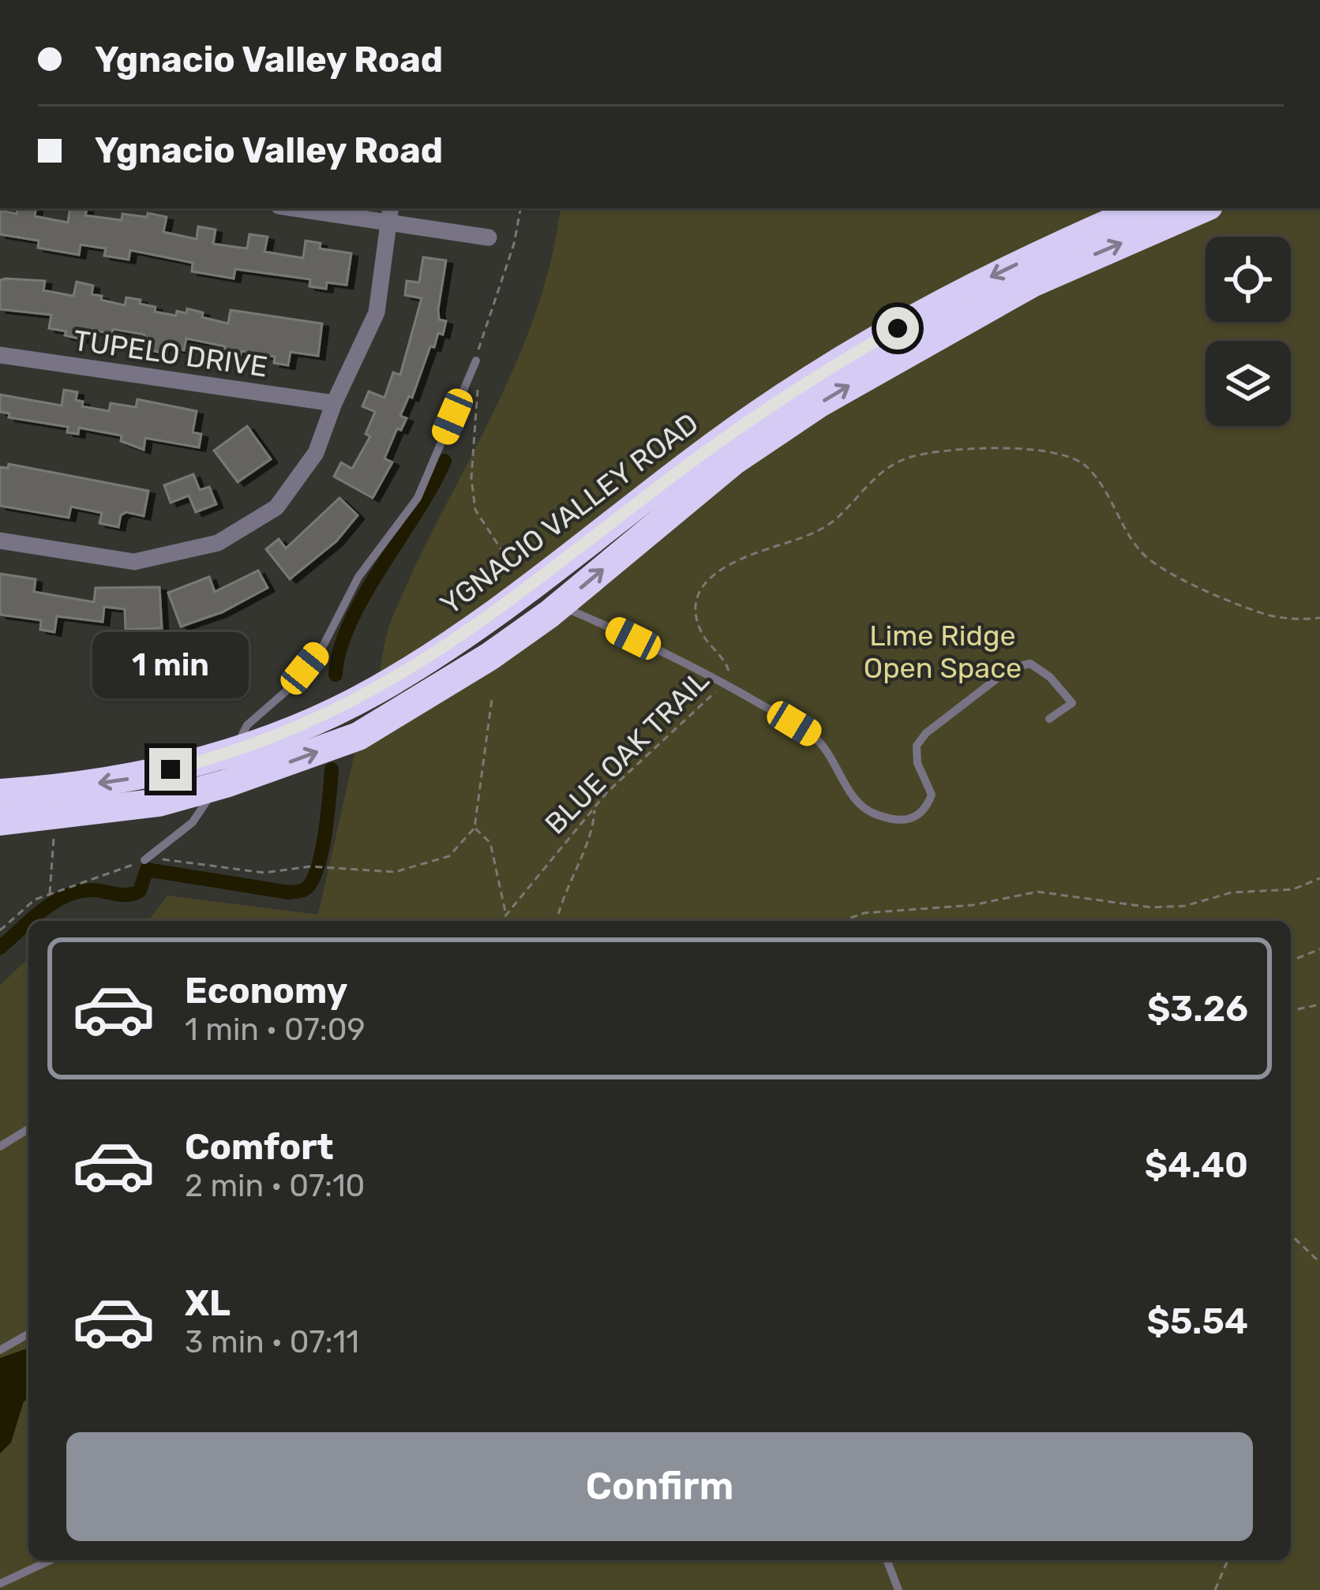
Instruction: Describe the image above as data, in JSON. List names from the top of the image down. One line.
{"streets":{"highway":["YGNACIO VALLEY ROAD"],"street":["TUPELO DRIVE"],"path":["BLUE OAK TRAIL"]},"parks":["Lime Ridge Open Space"],"page":{"banner":["Ygnacio Valley Road","Ygnacio Valley Road"],"bubble":"1 min","list":[{"name":"Economy","note":"1 min · 07:09","value":"$3.26"},{"name":"Comfort","note":"2 min · 07:10","value":"$4.40"},{"name":"XL","note":"3 min · 07:11","value":"$5.54"}],"buttons":"Confirm"}}
